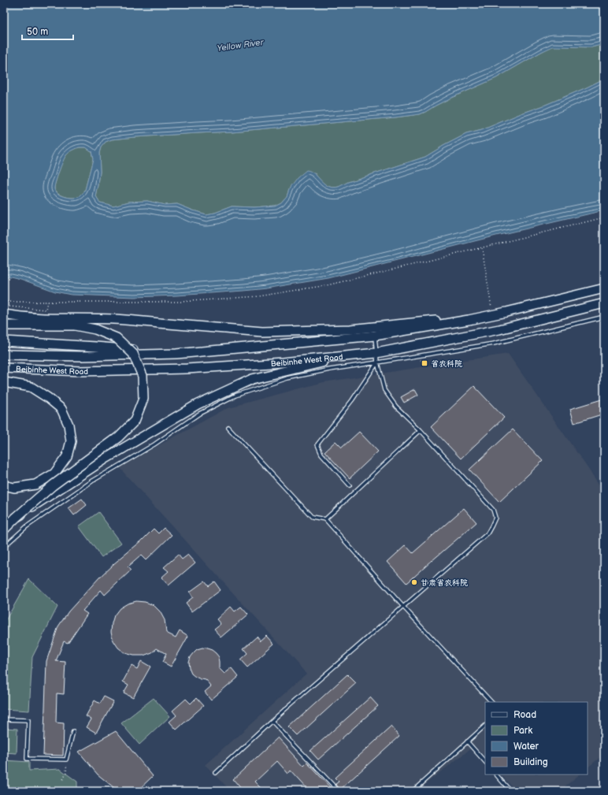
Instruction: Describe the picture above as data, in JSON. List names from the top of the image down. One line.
{"streets":{"main road":["Beibinhe West Road"]},"water":["Yellow River"],"places":{"transit":["省农科院"],"other":["甘肃省农科院"]},"legend":["Road","Park","Water","Building"],"scale_bar":"50 m"}
